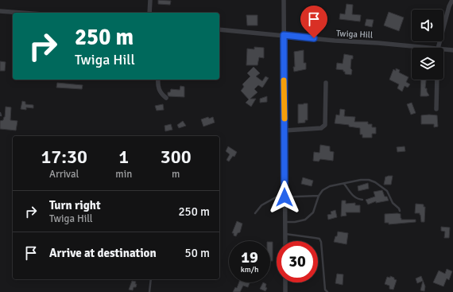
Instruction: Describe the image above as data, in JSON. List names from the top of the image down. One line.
{"streets":{"street":["Twiga Hill"]},"page":{"turn":["250 m","Twiga Hill"],"eta":["17:30","Arrival","1","min","300","m"],"list":[{"name":"Turn right","note":"Twiga Hill","value":"250 m"},{"name":"Arrive at destination","value":"50 m"}],"speed":"19 km/h","limit":"30"}}
